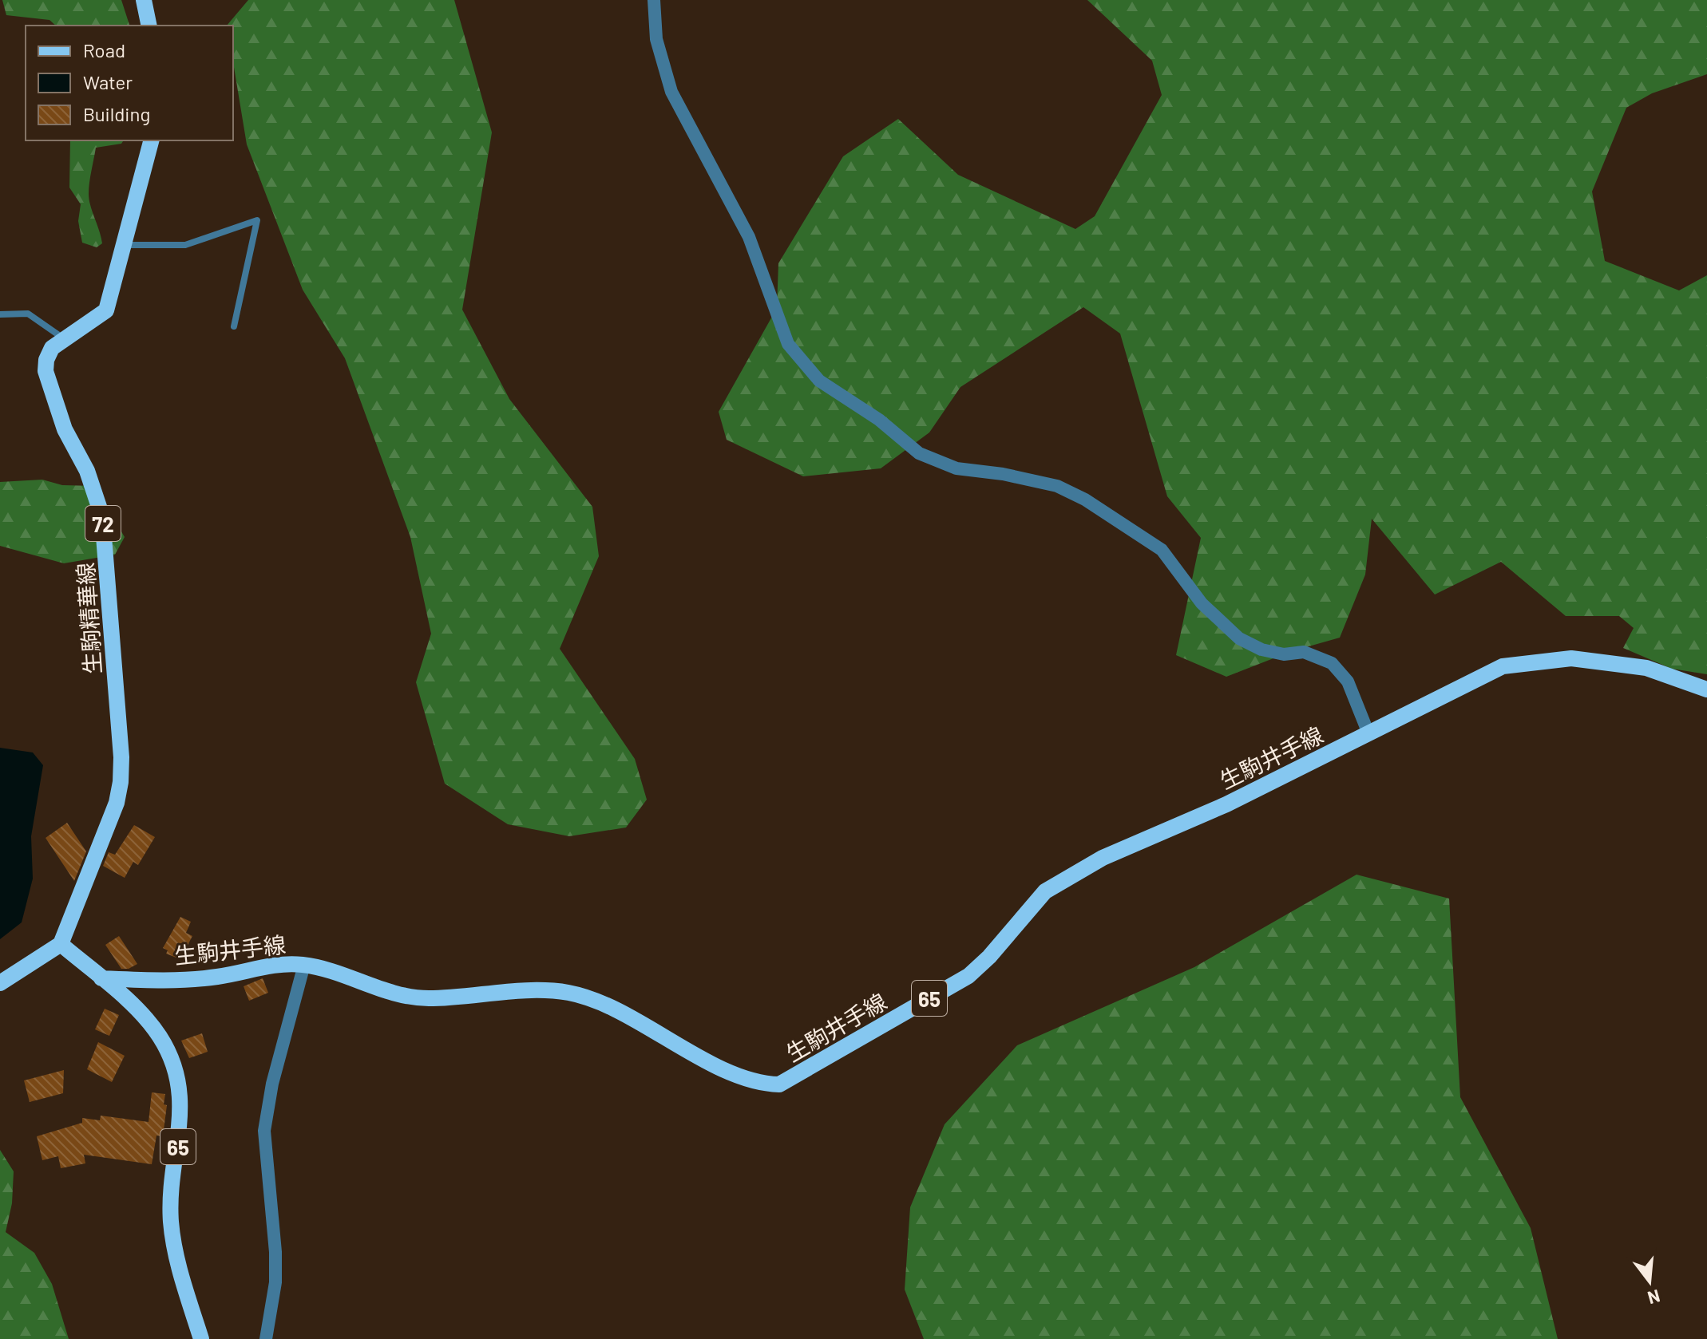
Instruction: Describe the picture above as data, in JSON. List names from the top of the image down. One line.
{"streets":{"main road":["72","生駒精華線","生駒井手線","65"]},"crossings":[["生駒精華線","65"],["生駒井手線","65"]],"legend":["Road","Water","Building"],"north":"bottom"}
